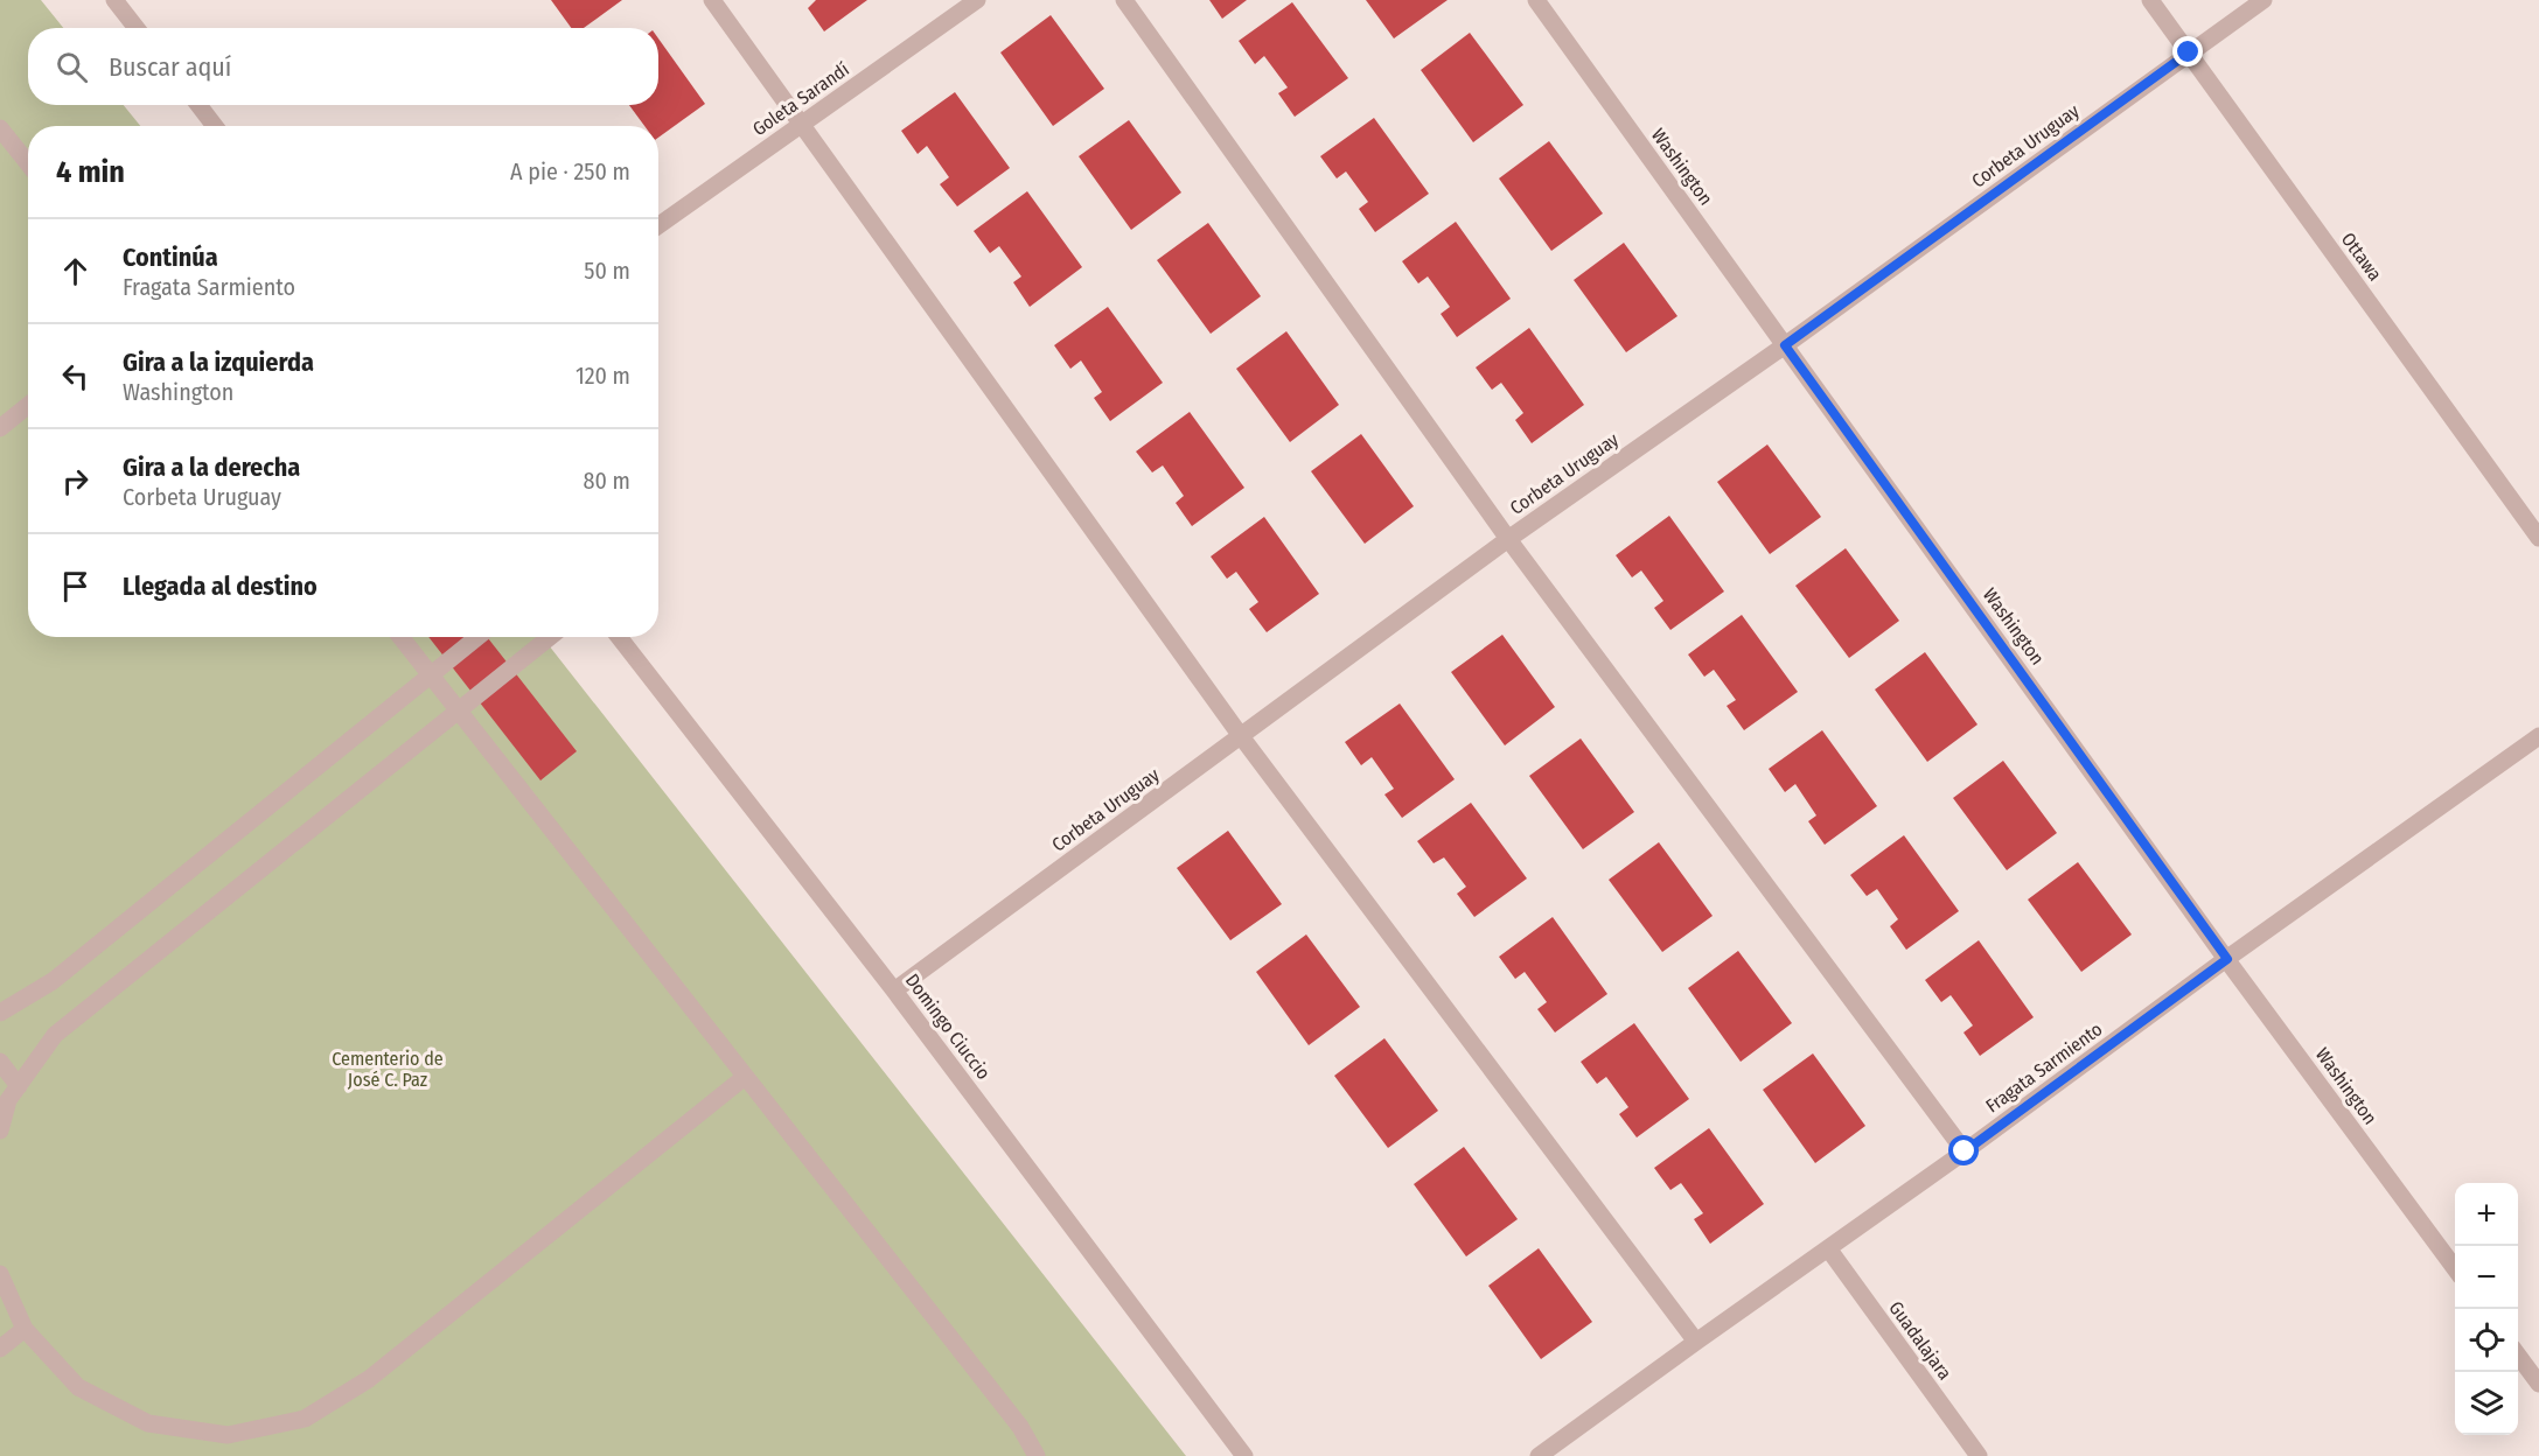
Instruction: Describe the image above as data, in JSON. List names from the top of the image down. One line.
{"streets":{"street":["Goleta Sarandí","Corbeta Uruguay","Washington","Ottawa","Domingo Ciuccio","Fragata Sarmiento","Guadalajara"]},"crossings":[["Corbeta Uruguay","Washington"],["Corbeta Uruguay","Ottawa"],["Corbeta Uruguay","Domingo Ciuccio"],["Washington","Fragata Sarmiento"],["Fragata Sarmiento","Guadalajara"]],"parks":["Cementerio de José C. Paz"],"page":{"search":"Buscar aquí","heading":["4 min","A pie · 250 m"],"list":[["Continúa","Fragata Sarmiento","50 m"],["Gira a la izquierda","Washington","120 m"],["Gira a la derecha","Corbeta Uruguay","80 m"],"Llegada al destino"],"map_buttons":["+","−"]}}
